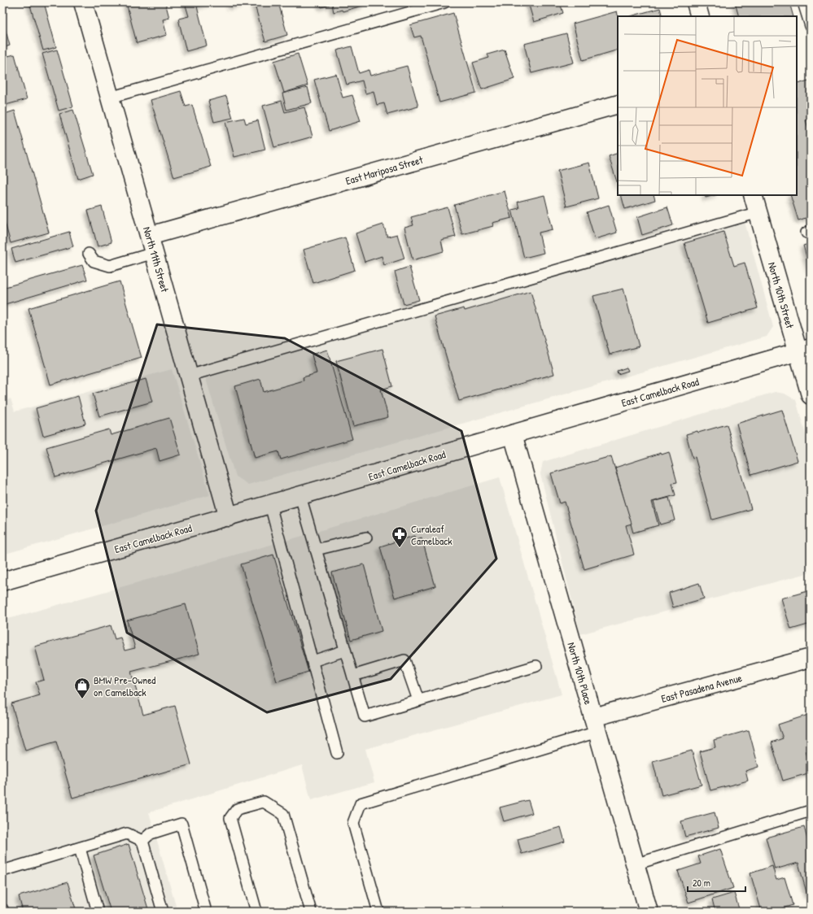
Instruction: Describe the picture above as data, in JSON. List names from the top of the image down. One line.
{"streets":{"street":["East Mariposa Street","North 11th Street","North 10th Street","East Camelback Road","North 10th Place","East Pasadena Avenue"]},"crossings":[["East Mariposa Street","North 11th Street"],["North 11th Street","East Camelback Road"],["North 10th Street","East Camelback Road"],["East Camelback Road","North 10th Place"],["North 10th Place","East Pasadena Avenue"]],"places":{"pharmacy":["Curaleaf Camelback"],"shop":["BMW Pre-Owned on Camelback"]},"scale_bar":"20 m"}
